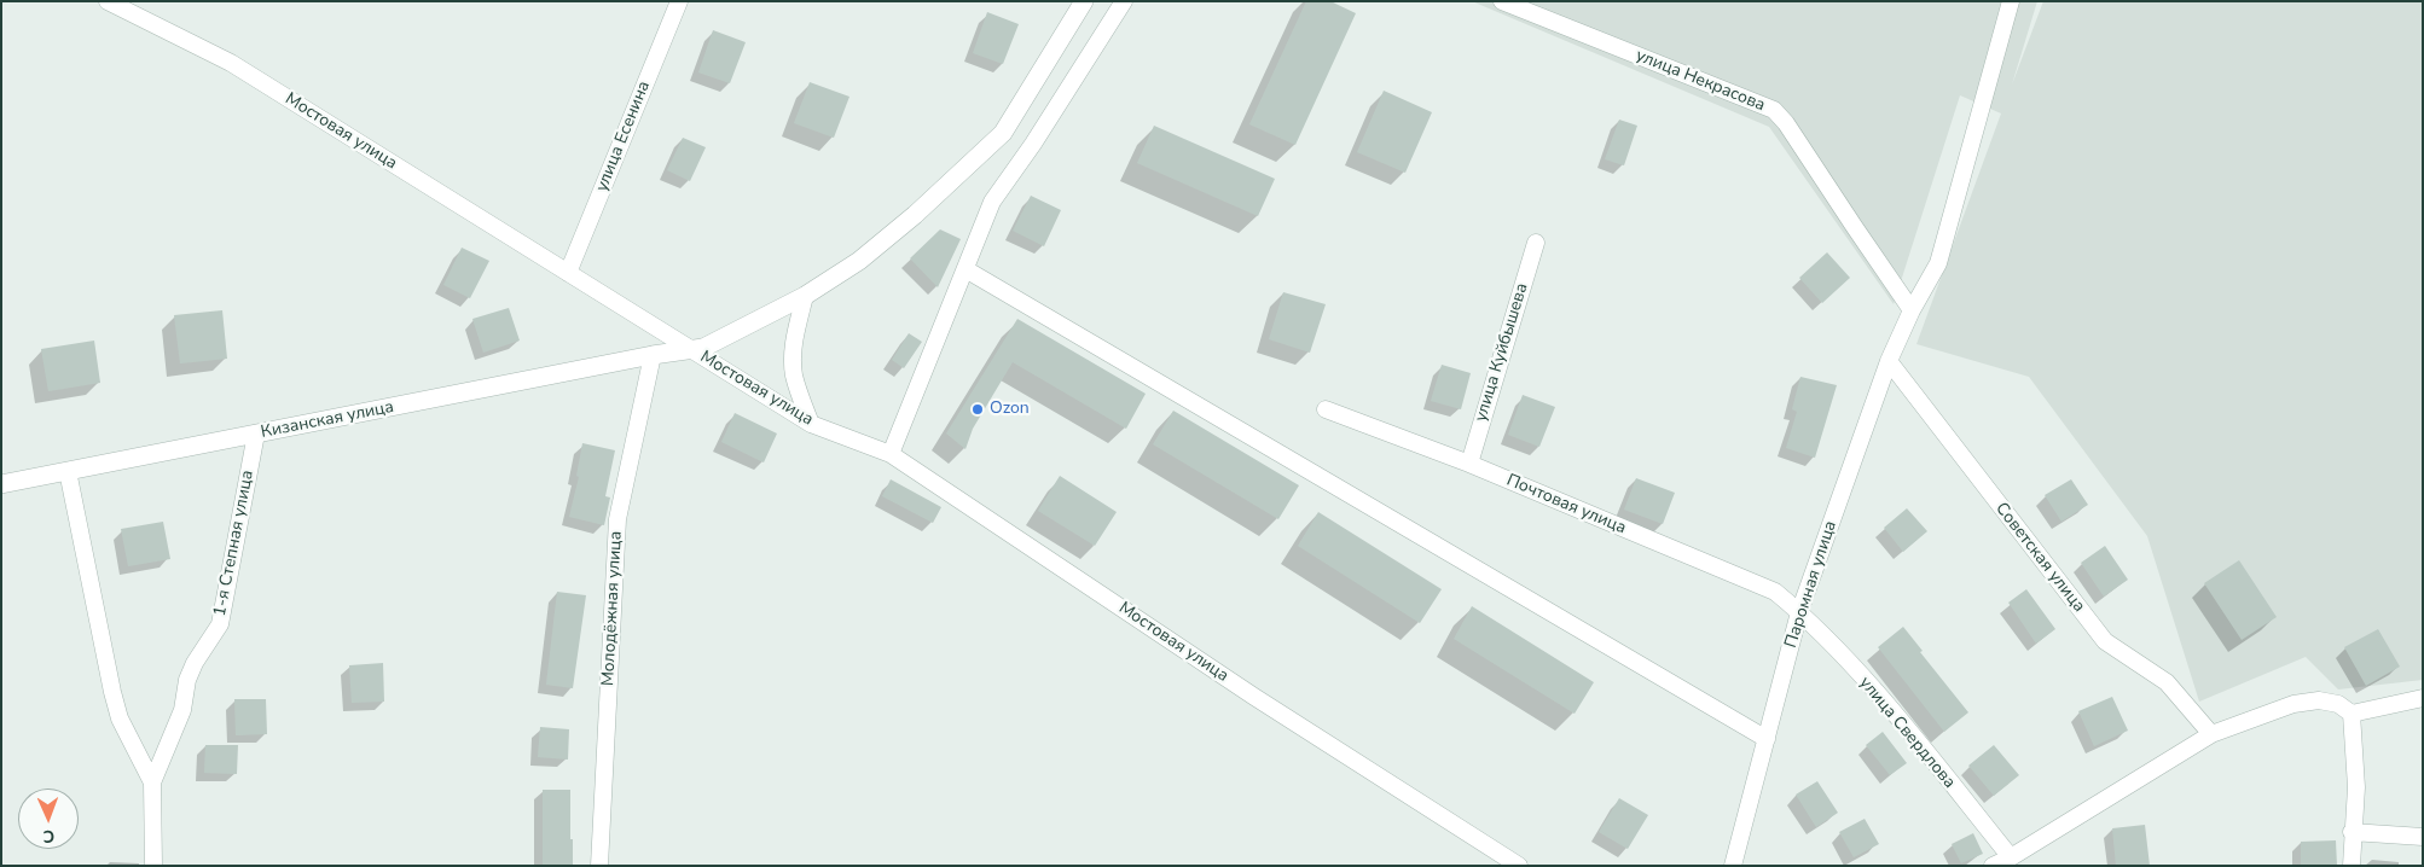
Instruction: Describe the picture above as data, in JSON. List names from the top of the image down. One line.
{"streets":{"street":["улица Некрасова","Мостовая улица","улица Есенина","улица Куйбышева","Кизанская улица","Почтовая улица","1-я Степная улица","Советская улица","Паромная улица","Молодёжная улица","улица Свердлова"]},"crossings":[["улица Некрасова","Паромная улица"],["Мостовая улица","улица Есенина"],["Мостовая улица","Кизанская улица"],["улица Куйбышева","Почтовая улица"],["Кизанская улица","1-я Степная улица"],["Кизанская улица","Молодёжная улица"],["Почтовая улица","Паромная улица"],["Почтовая улица","улица Свердлова"],["Советская улица","Паромная улица"],["Паромная улица","улица Свердлова"]],"places":["Ozon"],"north":"bottom"}
